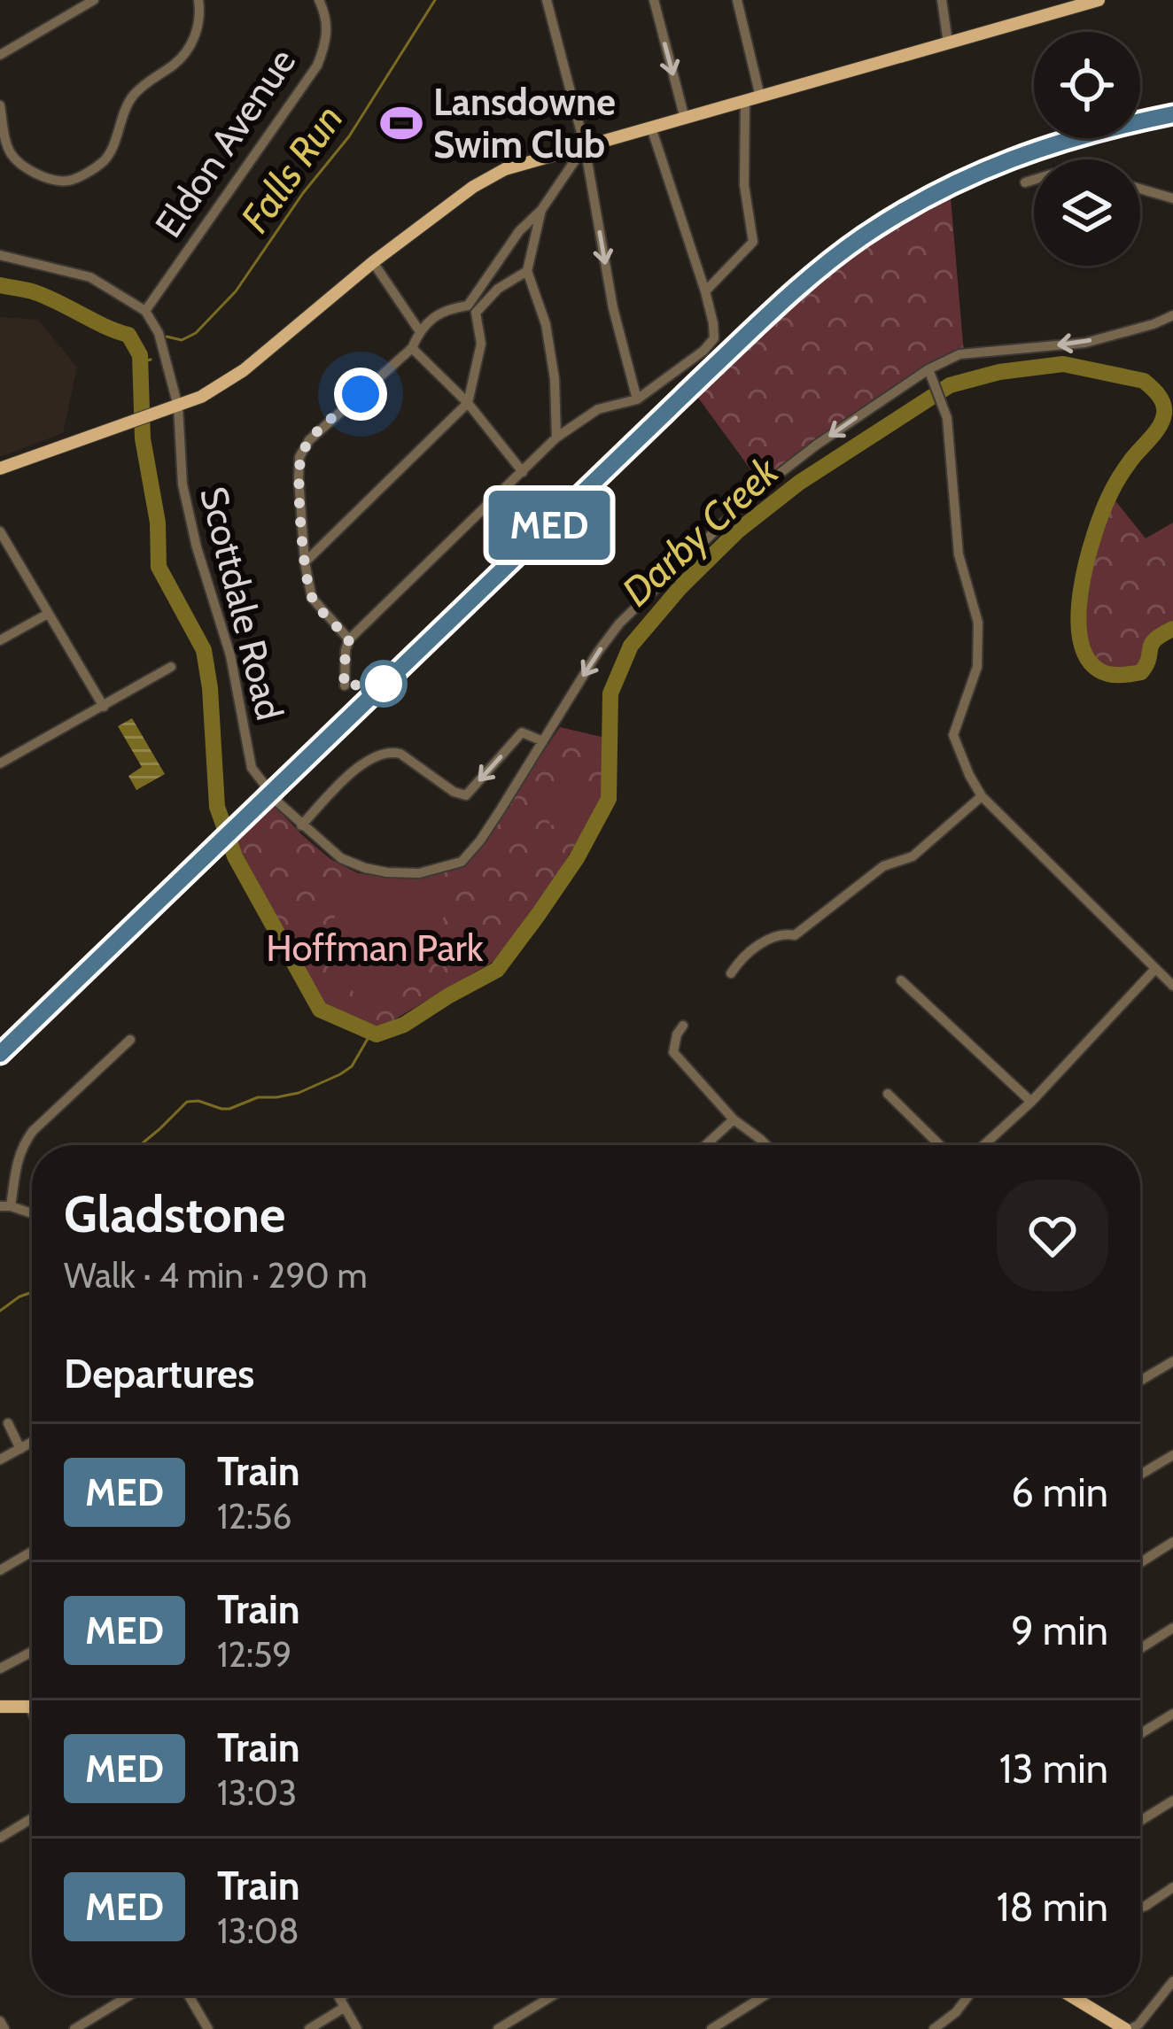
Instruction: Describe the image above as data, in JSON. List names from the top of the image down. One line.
{"streets":{"street":["Eldon Avenue","Scottdale Road"]},"crossings":[["Eldon Avenue","Scottdale Road"]],"one_way":["Scottdale Road"],"water":["Falls Run","Darby Creek"],"parks":["Hoffman Park"],"places":{"sports":["Lansdowne Swim Club"]},"page":{"on_map":"MED","heading":[["Gladstone","Walk · 4 min · 290 m"],"Departures"],"list":[{"mark":"MED","name":"Train","note":"12:56","value":"6 min"},{"mark":"MED","name":"Train","note":"12:59","value":"9 min"},{"mark":"MED","name":"Train","note":"13:03","value":"13 min"},{"mark":"MED","name":"Train","note":"13:08","value":"18 min"}]}}
